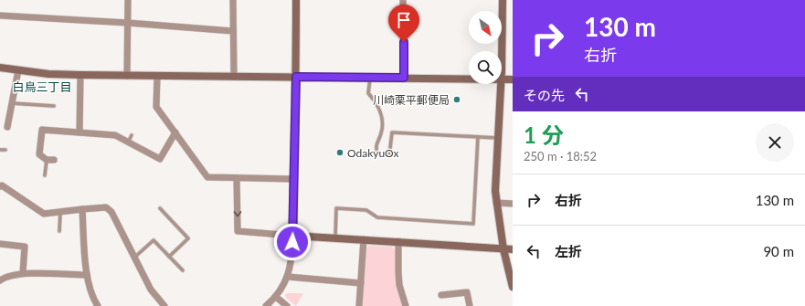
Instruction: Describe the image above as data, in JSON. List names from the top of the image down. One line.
{"districts":["白鳥三丁目"],"places":["川崎栗平郵便局","OdakyuOx"],"north":"bottom right","page":{"turn":["130 m","右折"],"then":"その先","heading":["1 分","250 m · 18:52"],"list":[{"name":"右折","value":"130 m"},{"name":"左折","value":"90 m"}]}}
